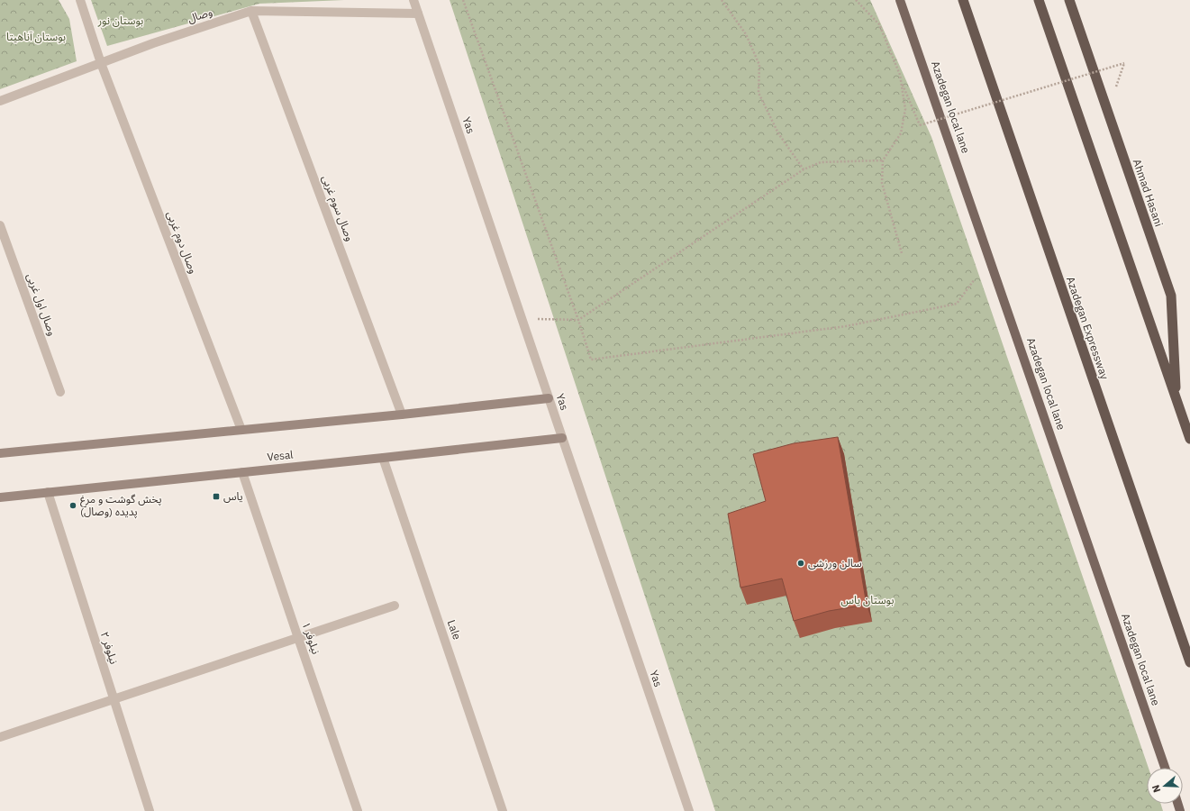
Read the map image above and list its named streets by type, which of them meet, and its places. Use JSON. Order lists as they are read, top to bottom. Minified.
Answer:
{"streets":{"highway":["Ahmad Hasani","Azadegan Expressway"],"main road":["Azadegan local lane","Vesal"],"street":["وصال","Yas","وصال سوم غربی","وصال دوم غربی","وصال اول غربی","Lale","نیلوفر ۱","نیلوفر ۲"]},"crossings":[["وصال","Yas"],["وصال","وصال سوم غربی"],["وصال","وصال دوم غربی"],["Yas","Vesal"],["Vesal","Lale"],["Vesal","نیلوفر ۱"],["Vesal","نیلوفر ۲"]],"parks":["بوستان نور","بوستان آناهیتا","بوستان یاس"],"places":{"transit":["یاس"],"other":["پخش گوشت و مرغ پدیده (وصال)","سالن ورزشی"]},"north":"left"}
